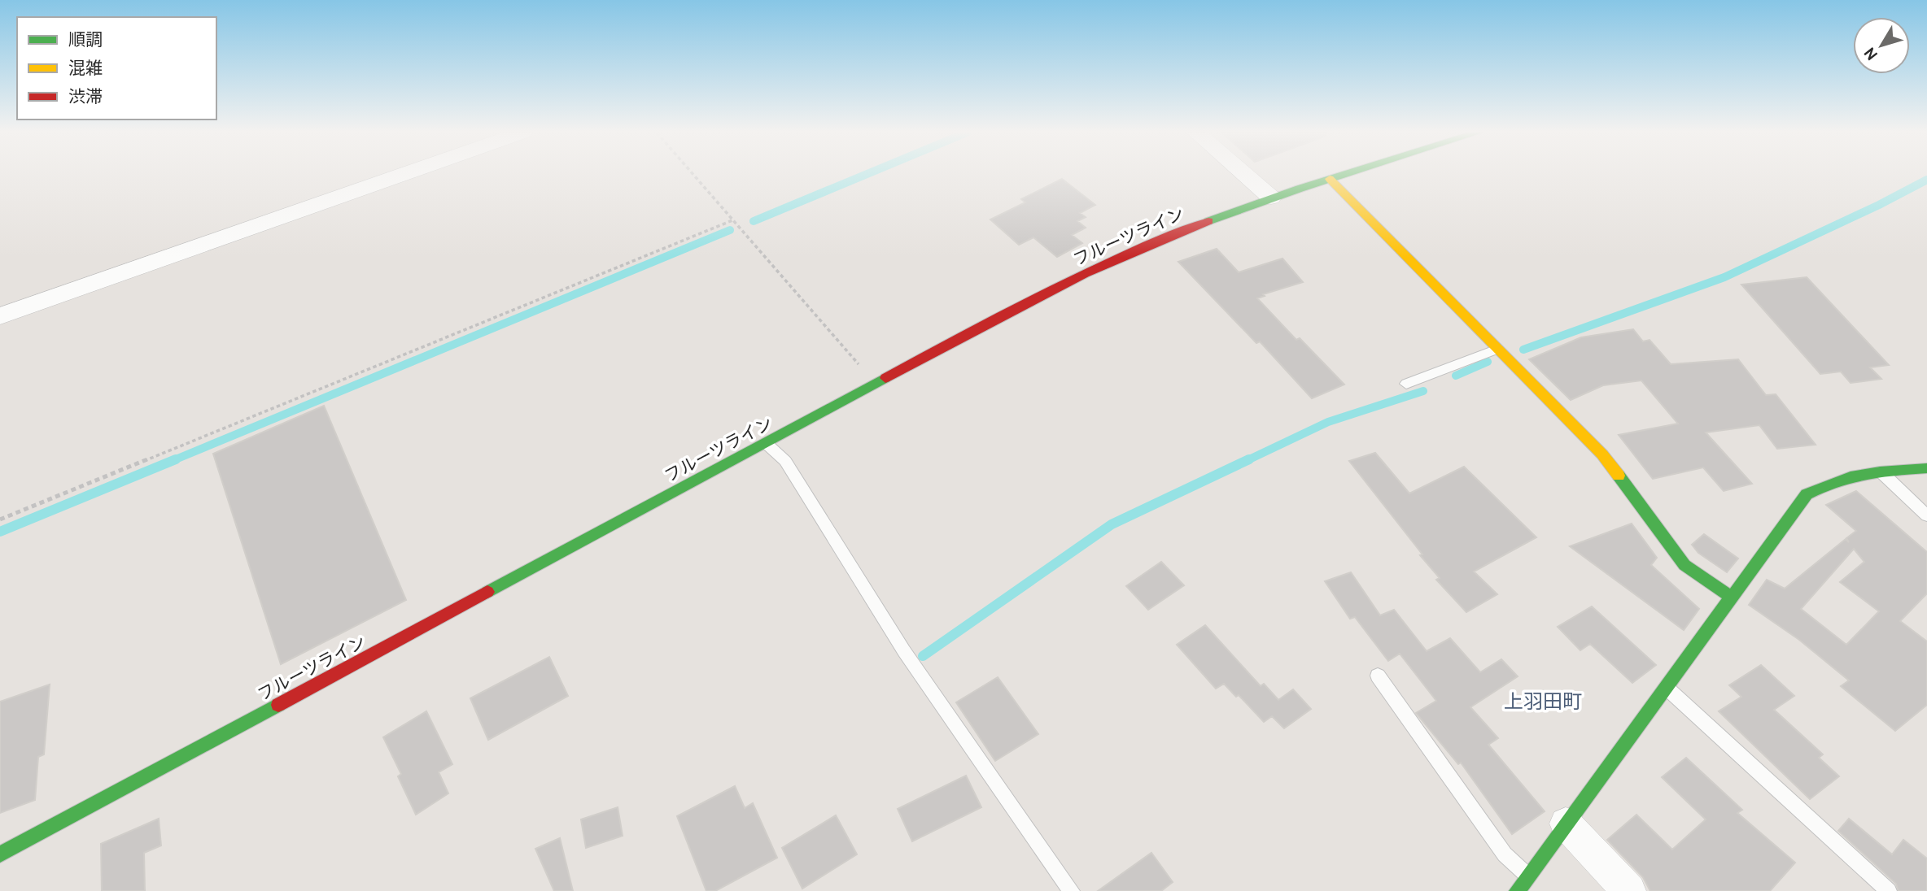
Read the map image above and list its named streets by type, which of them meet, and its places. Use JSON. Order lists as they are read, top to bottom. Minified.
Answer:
{"streets":{"street":["フルーツライン"]},"districts":["上羽田町"],"legend":["順調","混雑","渋滞"],"north":"bottom left"}
